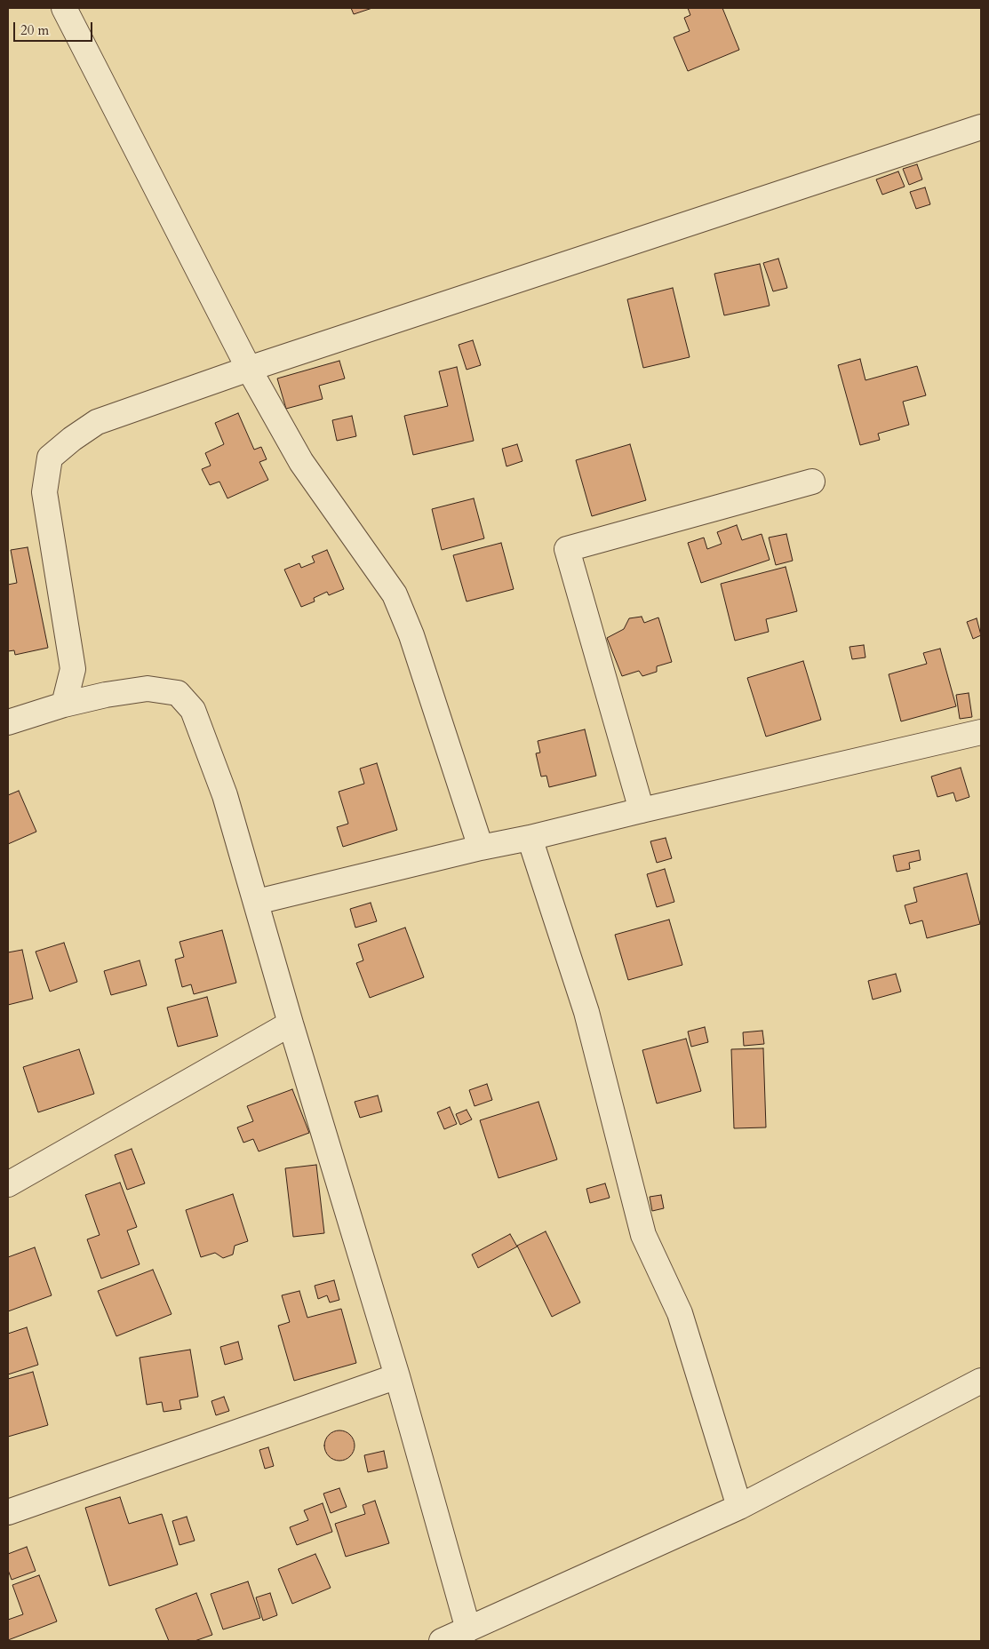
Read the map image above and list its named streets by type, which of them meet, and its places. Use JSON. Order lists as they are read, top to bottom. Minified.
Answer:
{"scale_bar":"20 m"}
